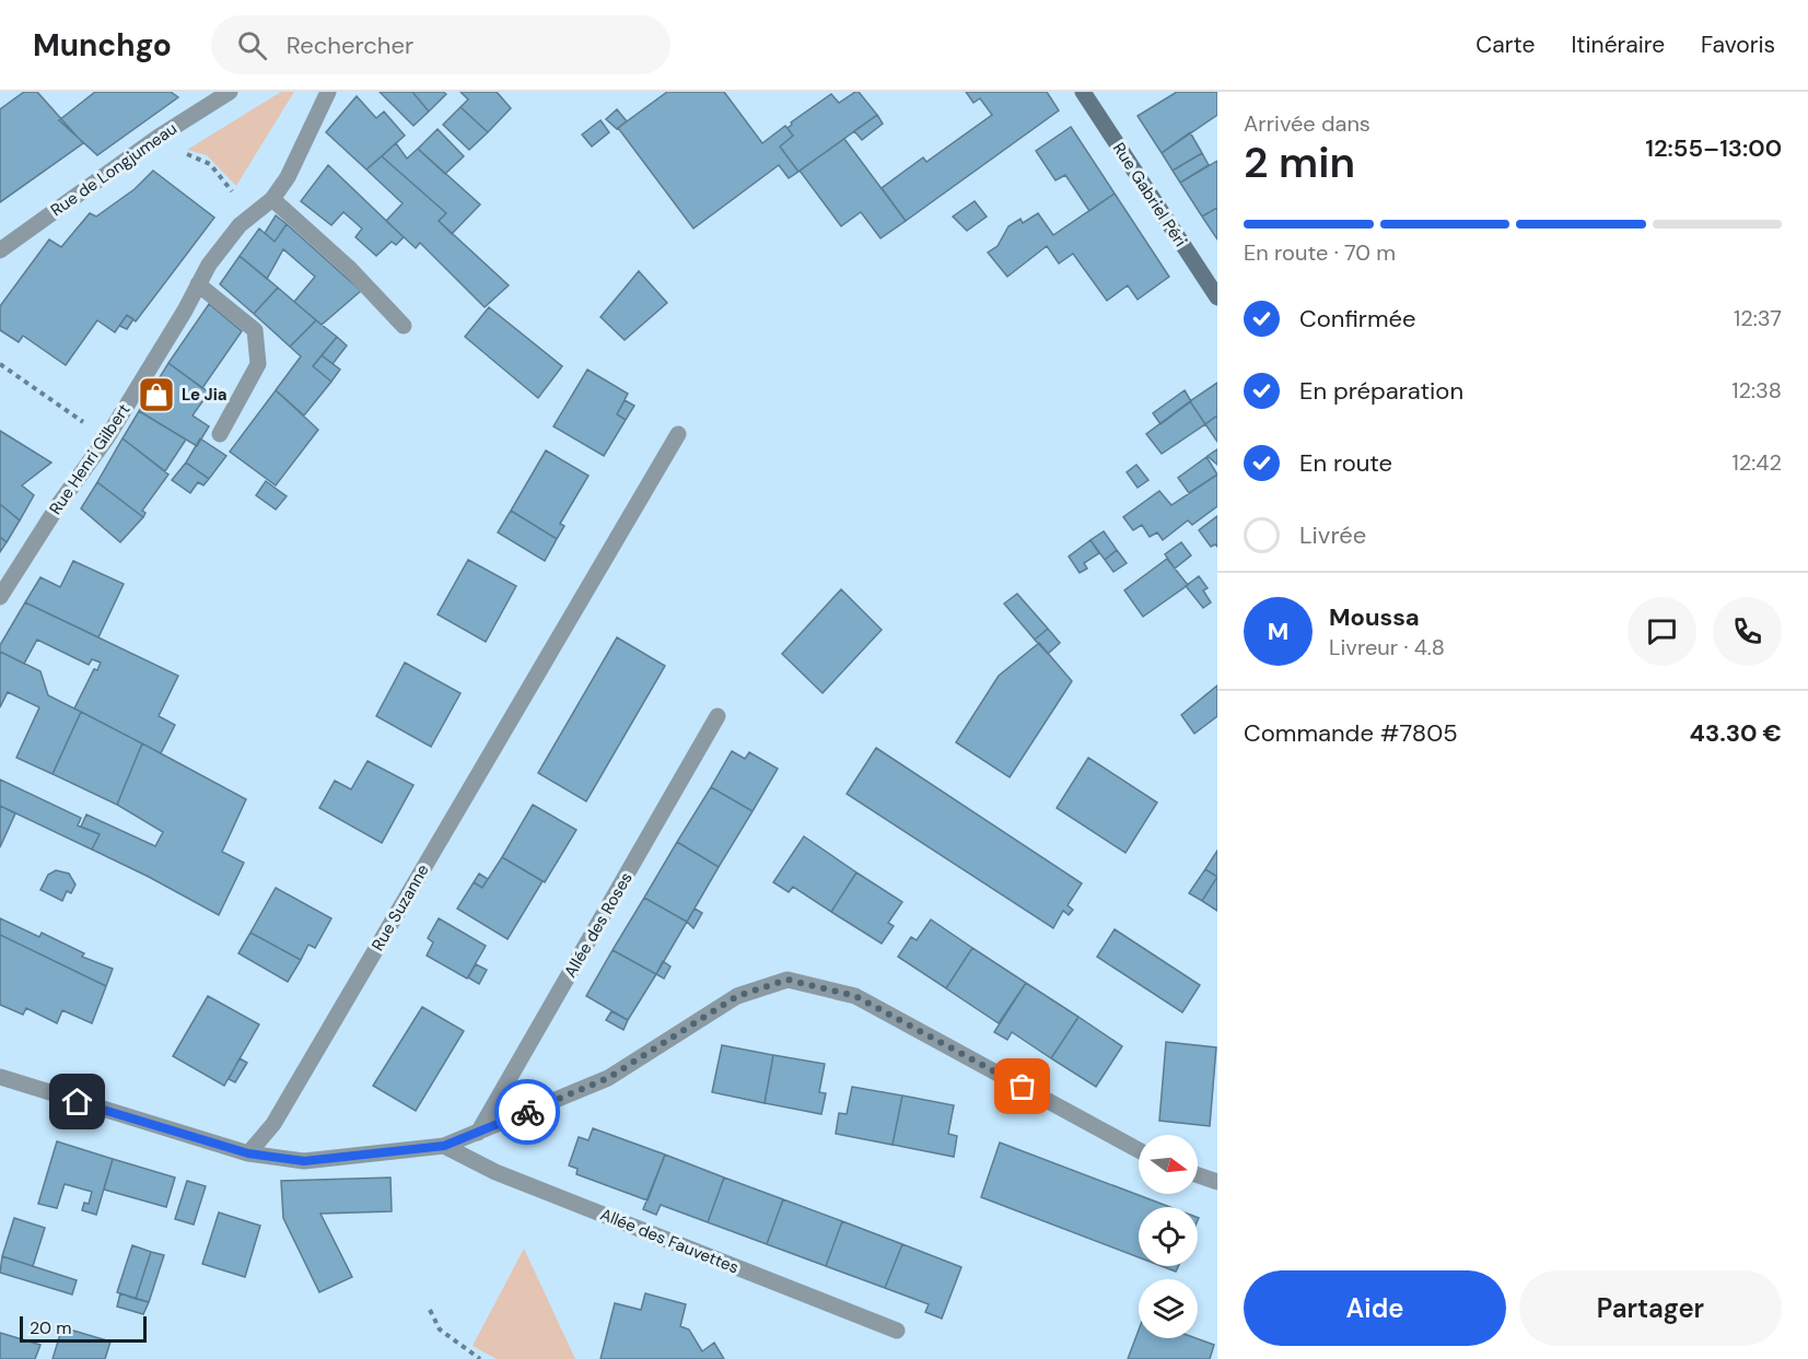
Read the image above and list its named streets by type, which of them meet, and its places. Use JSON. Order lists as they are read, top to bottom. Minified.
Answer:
{"streets":{"street":["Rue de Longjumeau","Rue Gabriel Péri","Rue Henri Gilbert","Rue Suzanne","Allée des Roses","Allée des Fauvettes"]},"places":{"shop":["Le Jia"]},"scale_bar":"20 m","north":"right","page":{"header":"Munchgo","search":"Rechercher","nav":["Carte","Itinéraire","Favoris"],"heading":["2 min","Arrivée dans","12:55–13:00"],"panel":["Moussa","Livreur · 4.8","Commande #7805","43.30 €"],"bar":"En route · 70 m","list":[["Confirmée","12:37"],["En préparation","12:38"],["En route","12:42"],"Livrée"],"round":"M","buttons":["Aide","Partager"],"scale":"20 m"}}
